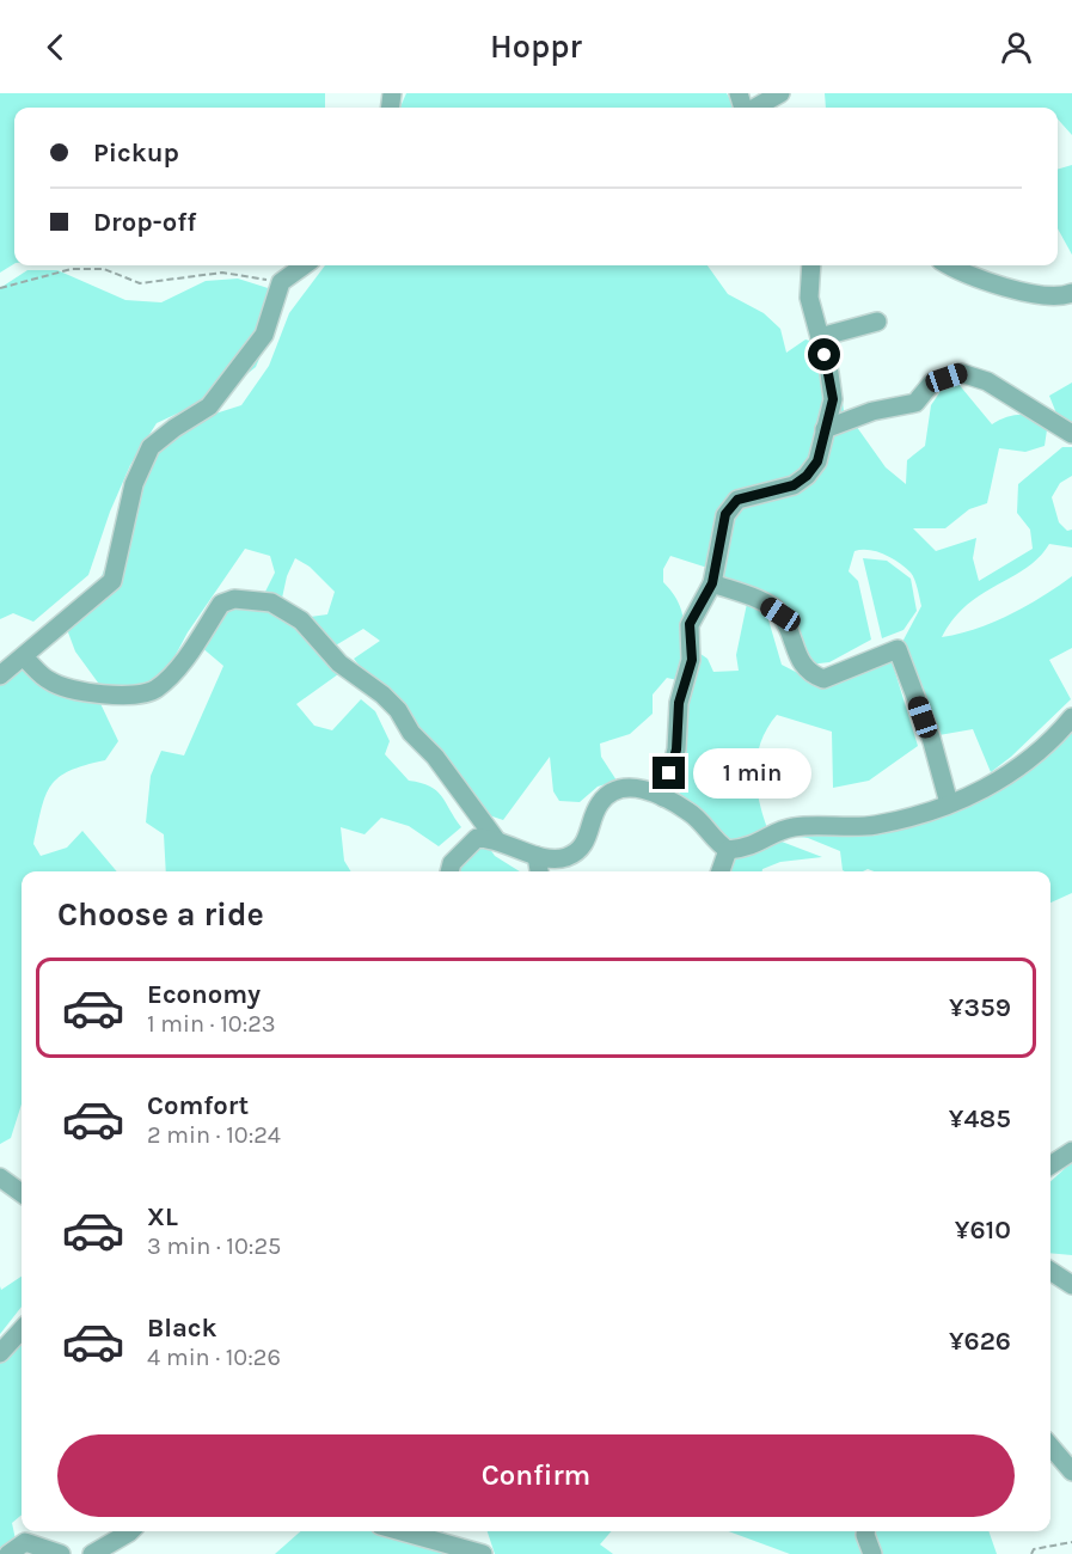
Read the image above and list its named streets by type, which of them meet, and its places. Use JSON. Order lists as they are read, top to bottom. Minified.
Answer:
{"page":{"header":"Hoppr","banner":["Pickup","Drop-off"],"bubble":"1 min","heading":"Choose a ride","list":[{"name":"Economy","note":"1 min · 10:23","value":"¥359"},{"name":"Comfort","note":"2 min · 10:24","value":"¥485"},{"name":"XL","note":"3 min · 10:25","value":"¥610"},{"name":"Black","note":"4 min · 10:26","value":"¥626"}],"buttons":"Confirm"}}
